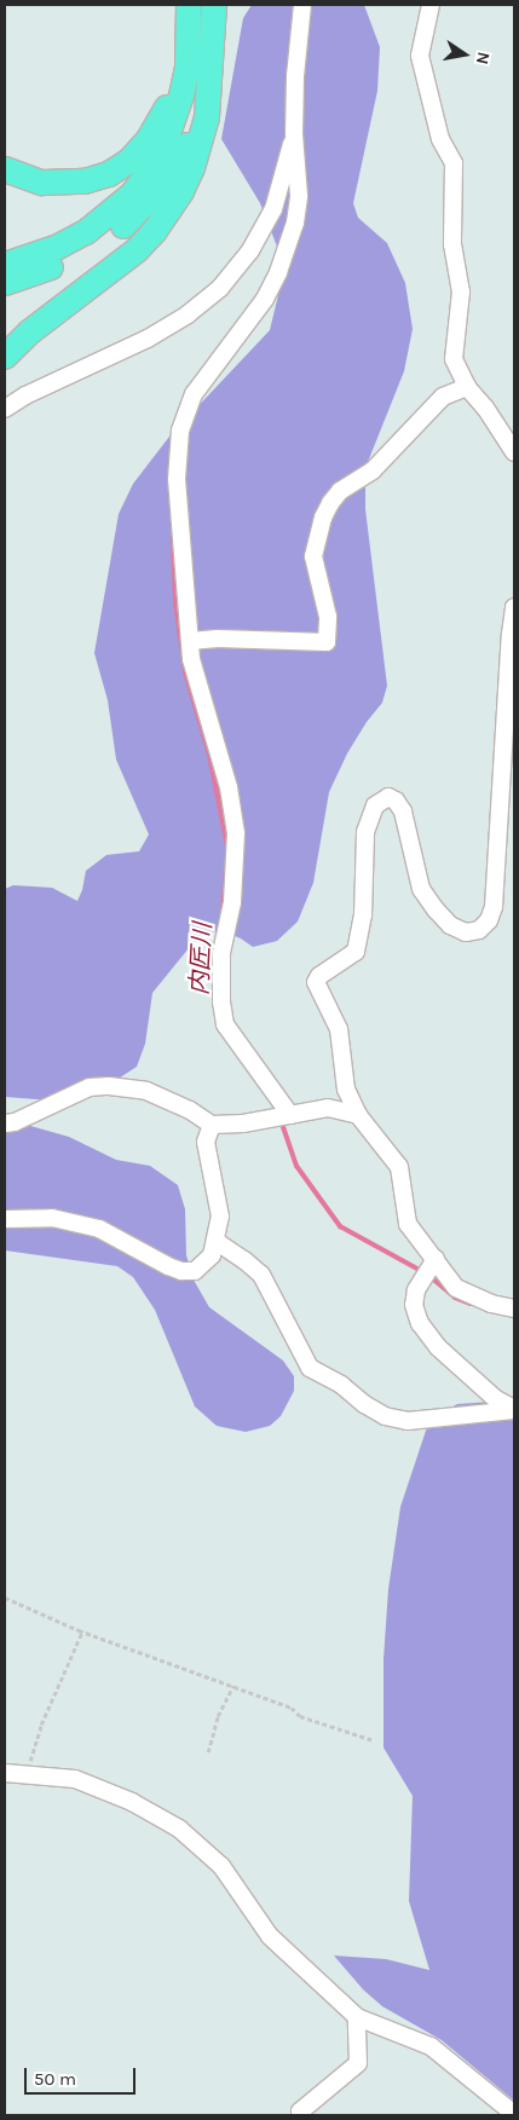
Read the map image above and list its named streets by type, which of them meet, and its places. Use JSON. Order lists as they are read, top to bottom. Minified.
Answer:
{"water":["内匠川"],"scale_bar":"50 m","north":"right"}
